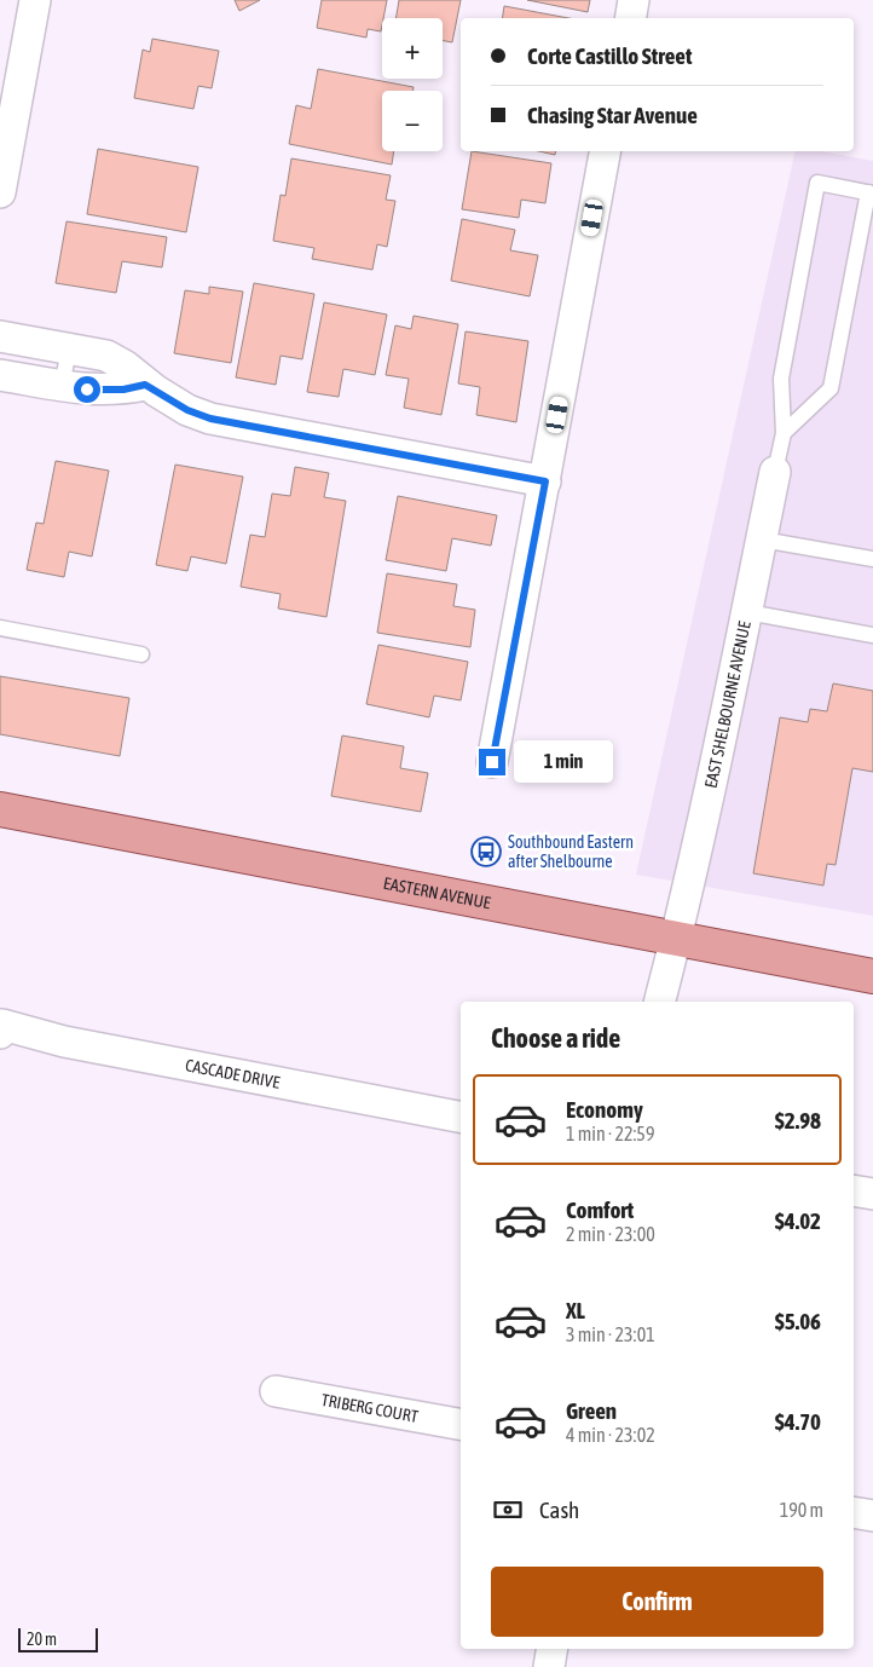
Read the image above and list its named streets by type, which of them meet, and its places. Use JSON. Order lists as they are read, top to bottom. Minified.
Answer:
{"streets":{"main road":["EASTERN AVENUE"],"street":["EAST SHELBOURNE AVENUE","CASCADE DRIVE","TRIBERG COURT"]},"crossings":[["EAST SHELBOURNE AVENUE","EASTERN AVENUE"]],"places":{"bus stop":["Southbound Eastern after Shelbourne"]},"scale_bar":"20 m","page":{"map_buttons":["+","−"],"banner":["Corte Castillo Street","Chasing Star Avenue"],"bubble":"1 min","heading":"Choose a ride","list":[{"name":"Economy","note":"1 min · 22:59","value":"$2.98"},{"name":"Comfort","note":"2 min · 23:00","value":"$4.02"},{"name":"XL","note":"3 min · 23:01","value":"$5.06"},{"name":"Green","note":"4 min · 23:02","value":"$4.70"}],"pay":["Cash","190 m"],"buttons":"Confirm","scale":"20 m"}}
